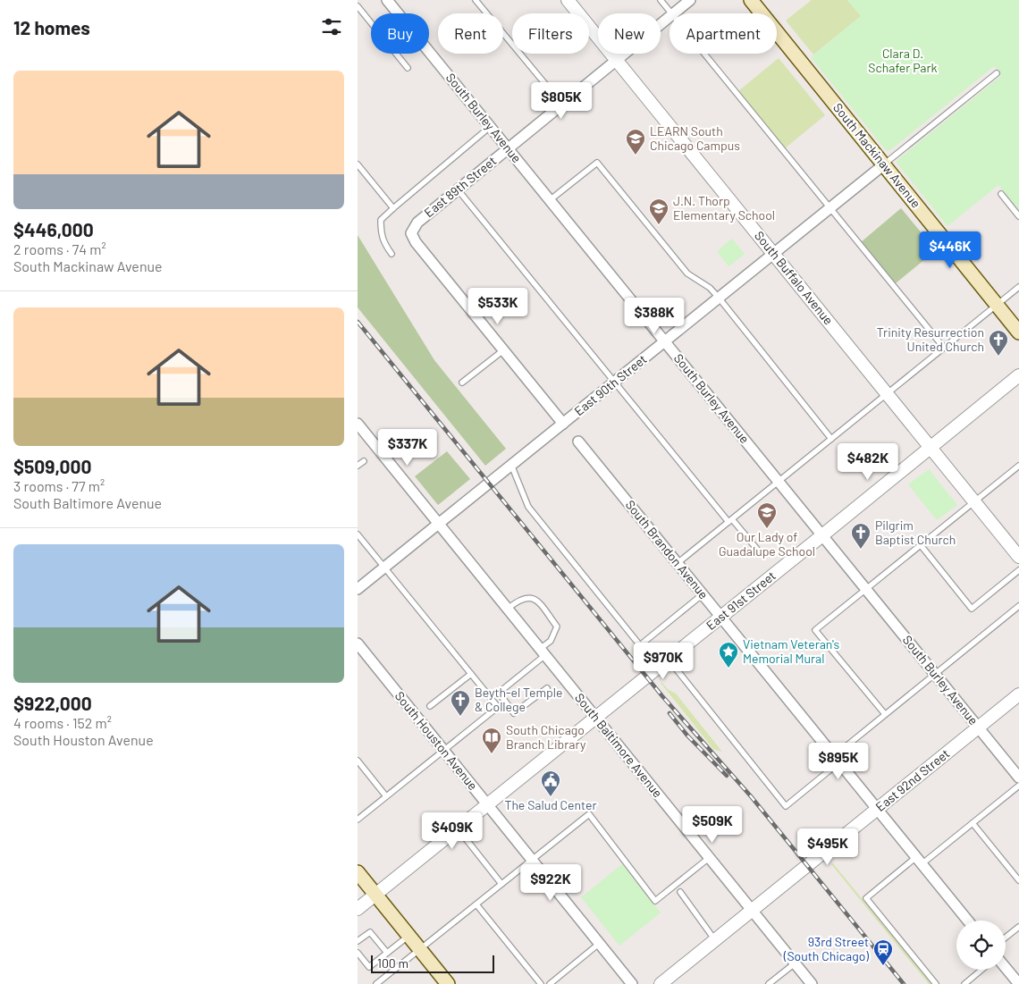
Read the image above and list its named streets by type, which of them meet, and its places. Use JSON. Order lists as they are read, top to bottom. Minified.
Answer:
{"streets":{"main road":["South Mackinaw Avenue"],"street":["South Burley Avenue","East 89th Street","South Buffalo Avenue","East 90th Street","South Brandon Avenue","East 91st Street","South Houston Avenue","South Baltimore Avenue","East 92nd Street"]},"crossings":[["South Burley Avenue","East 89th Street"],["South Burley Avenue","East 90th Street"],["South Burley Avenue","East 91st Street"],["South Burley Avenue","East 92nd Street"],["South Mackinaw Avenue","East 90th Street"],["East 89th Street","South Buffalo Avenue"],["South Buffalo Avenue","East 90th Street"],["South Buffalo Avenue","East 91st Street"],["East 90th Street","South Baltimore Avenue"],["South Brandon Avenue","East 91st Street"],["South Brandon Avenue","East 92nd Street"],["East 91st Street","South Houston Avenue"],["East 91st Street","South Baltimore Avenue"],["South Baltimore Avenue","East 92nd Street"]],"parks":["Clara D. Schafer Park"],"places":{"school or university":["LEARN South Chicago Campus","J.N. Thorp Elementary School","Our Lady of Guadalupe School"],"church":["Trinity Resurrection United Church","Pilgrim Baptist Church","Beyth-el Temple & College"],"place":["Vietnam Veteran's Memorial Mural"],"library":["South Chicago Branch Library"],"public building":["The Salud Center"],"station":["93rd Street (South Chicago)"]},"scale_bar":"100 m","page":{"heading":"12 homes","chip":["Buy","Rent","Filters","New","Apartment"],"list":[{"name":"$446,000","note":"2 rooms · 74 m² · South Mackinaw Avenue"},{"name":"$509,000","note":"3 rooms · 77 m² · South Baltimore Avenue"},{"name":"$922,000","note":"4 rooms · 152 m² · South Houston Avenue"}],"price":["$805K","$446K","$533K","$388K","$337K","$482K","$970K","$895K","$509K","$409K","$495K","$922K"],"scale":"100 m"}}
